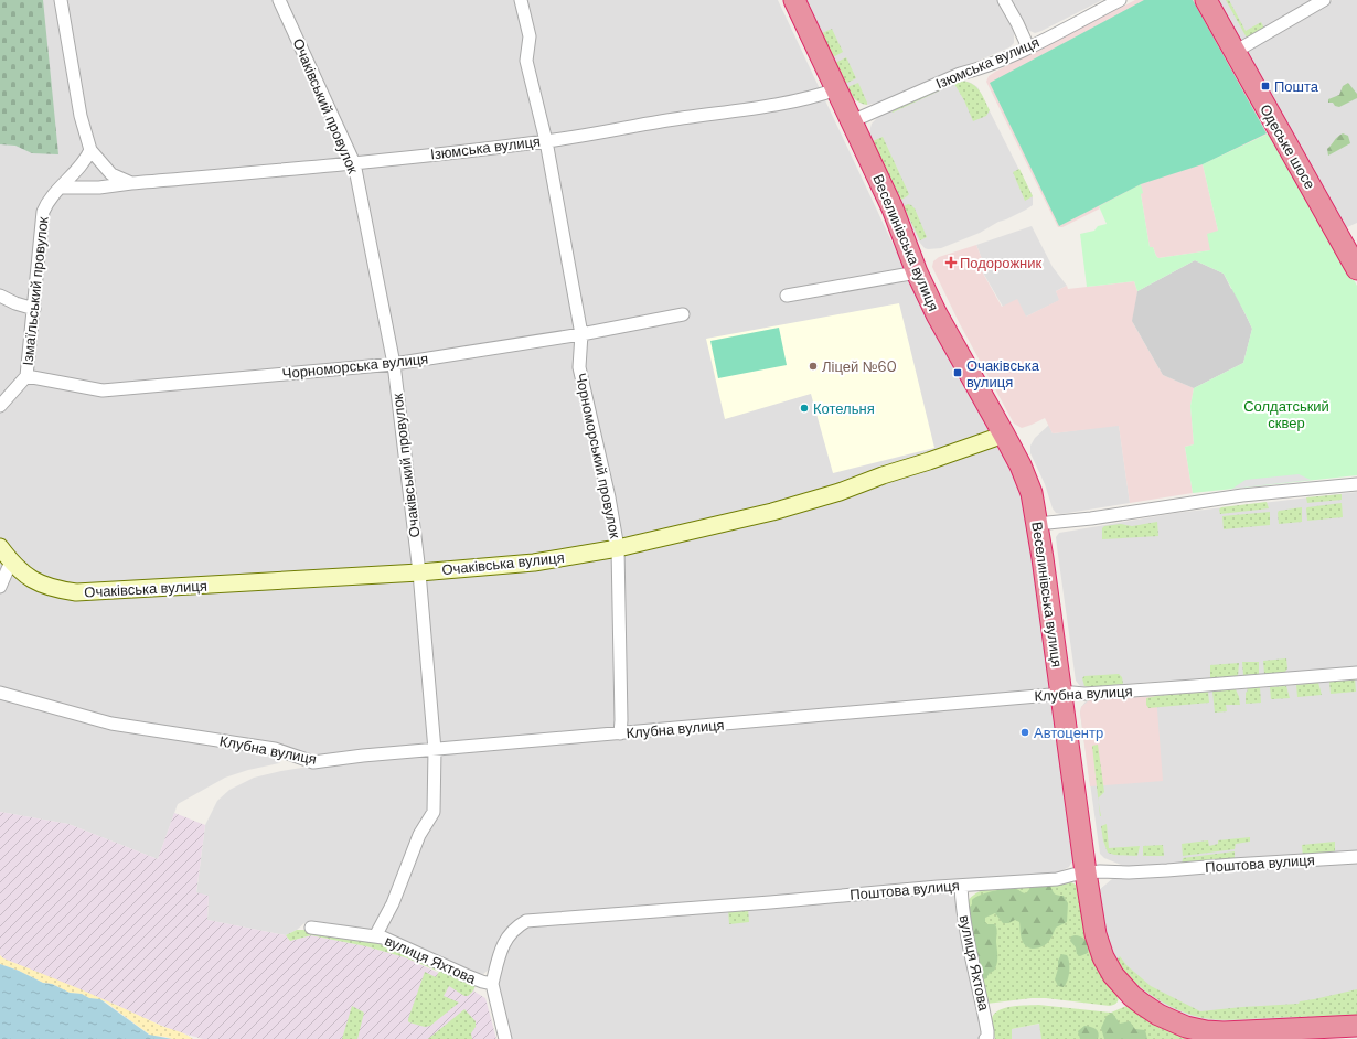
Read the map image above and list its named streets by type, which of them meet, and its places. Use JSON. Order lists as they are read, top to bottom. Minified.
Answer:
{"streets":{"highway":["Одеське шосе","Веселинівська вулиця"],"street":["Ізюмська вулиця","Очаківський провулок","Ізмаїльський провулок","Чорноморська вулиця","Чорноморський провулок","Очаківська вулиця","Клубна вулиця","Поштова вулиця","вулиця Яхтова"]},"crossings":[["Ізюмська вулиця","Очаківський провулок"],["Ізюмська вулиця","Веселинівська вулиця"],["Ізюмська вулиця","Ізмаїльський провулок"],["Ізюмська вулиця","Чорноморський провулок"],["Очаківський провулок","Чорноморська вулиця"],["Очаківський провулок","Очаківська вулиця"],["Очаківський провулок","Клубна вулиця"],["Очаківський провулок","вулиця Яхтова"],["Веселинівська вулиця","Очаківська вулиця"],["Веселинівська вулиця","Клубна вулиця"],["Веселинівська вулиця","Поштова вулиця"],["Ізмаїльський провулок","Чорноморська вулиця"],["Чорноморська вулиця","Чорноморський провулок"],["Чорноморський провулок","Очаківська вулиця"],["Чорноморський провулок","Клубна вулиця"],["Поштова вулиця","вулиця Яхтова"]],"parks":["Солдатський сквер"],"places":{"transit":["Пошта","Очаківська вулиця"],"health":["Подорожник"],"other":["Ліцей №60","Котельня","Автоцентр"]}}
